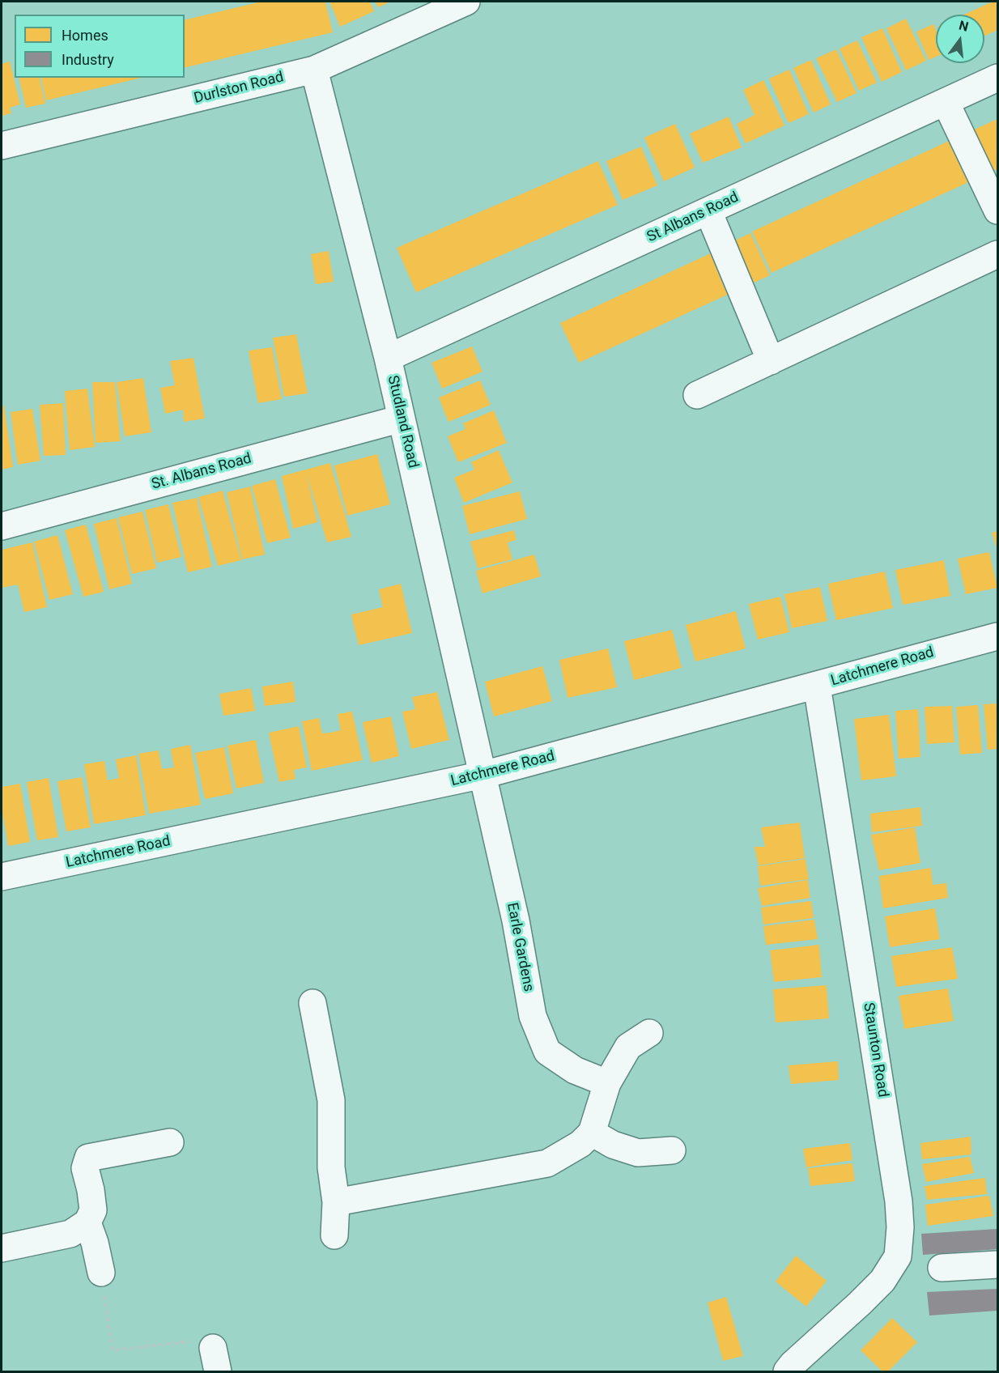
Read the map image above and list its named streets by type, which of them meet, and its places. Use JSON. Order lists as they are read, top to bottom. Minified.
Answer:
{"streets":{"street":["Durlston Road","St Albans Road","Studland Road","St. Albans Road","Latchmere Road","Earle Gardens","Staunton Road"]},"crossings":[["Durlston Road","Studland Road"],["St Albans Road","Studland Road"],["Studland Road","St. Albans Road"],["Studland Road","Latchmere Road"],["Studland Road","Earle Gardens"],["Latchmere Road","Earle Gardens"],["Latchmere Road","Staunton Road"]],"legend":["Homes","Industry"],"north":"top"}
